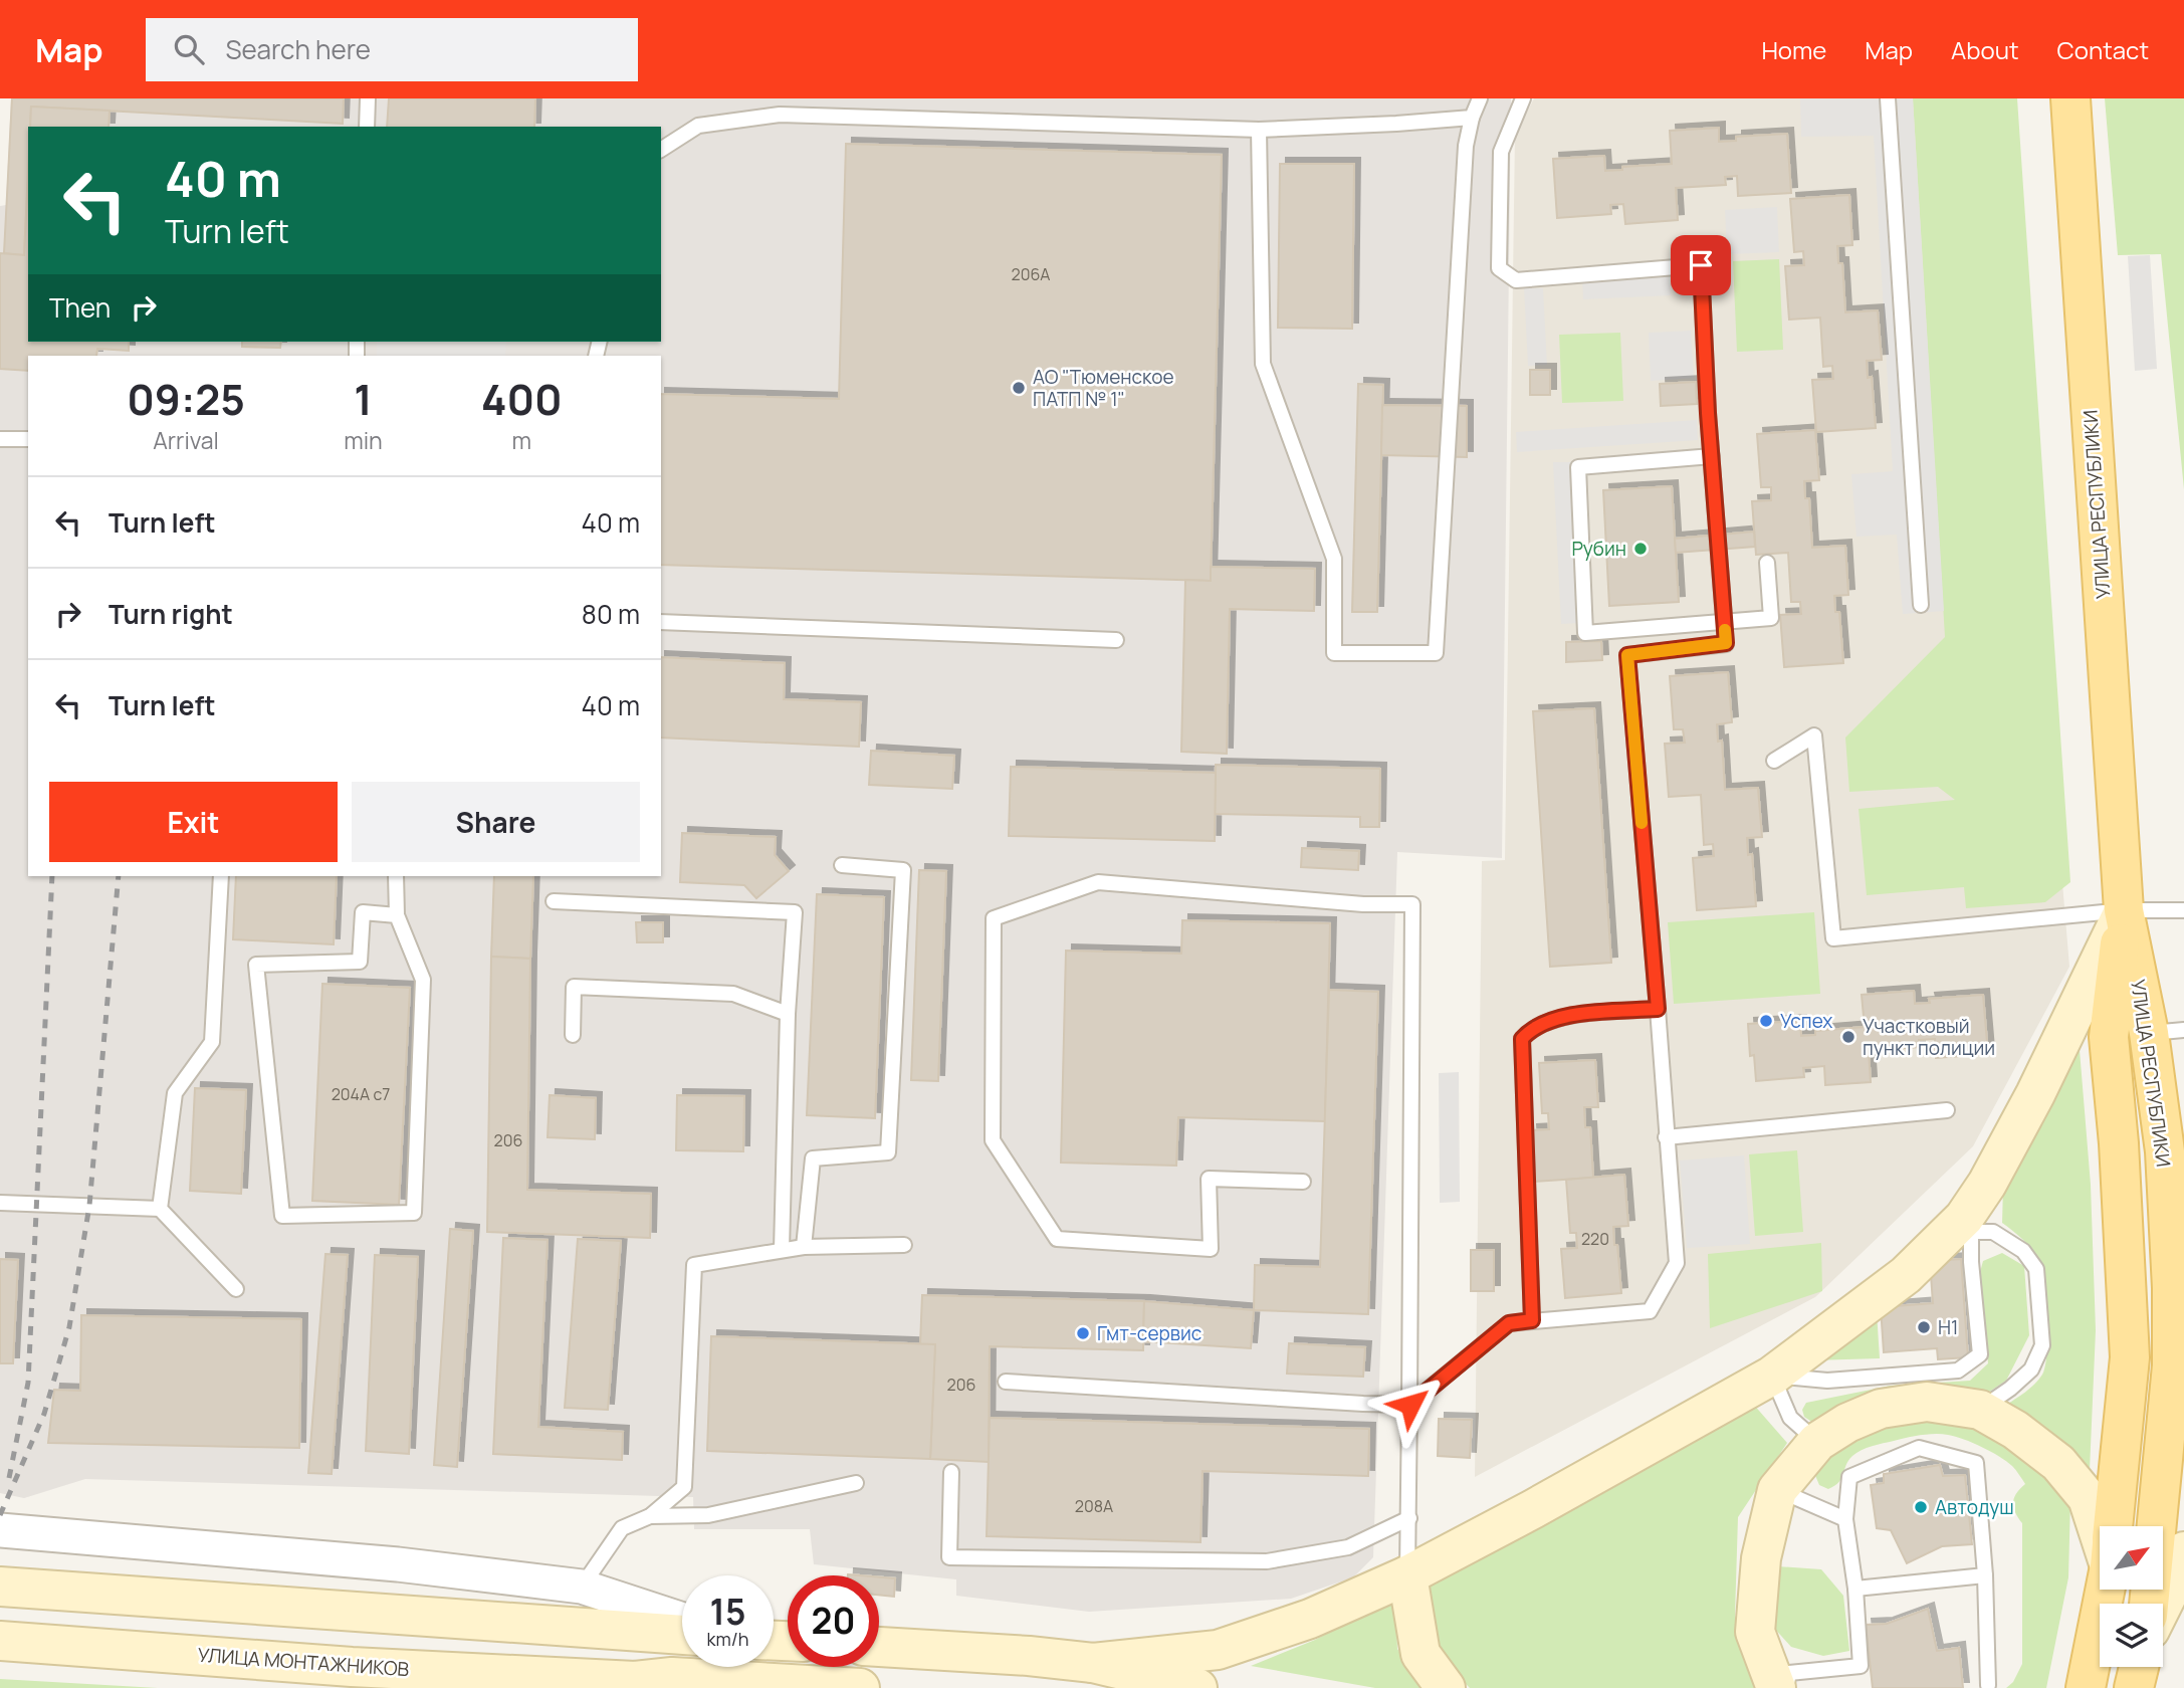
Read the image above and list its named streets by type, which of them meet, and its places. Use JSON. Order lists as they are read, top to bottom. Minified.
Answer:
{"streets":{"main road":["УЛИЦА РЕСПУБЛИКИ","УЛИЦА МОНТАЖНИКОВ"]},"places":["АО \"Тюменское ПАТП № 1\"","Рубин","Успех","Участковый пункт полиции","Н1","Гмт-сервис","Автодуш"],"house_numbers":["206А","204А с7","206","220","206","208А"],"north":"top right","page":{"header":"Map","search":"Search here","nav":["Home","Map","About","Contact"],"turn":["40 m","Turn left"],"then":"Then","eta":["09:25","Arrival","1","min","400","m"],"list":[{"name":"Turn left","value":"40 m"},{"name":"Turn right","value":"80 m"},{"name":"Turn left","value":"40 m"}],"buttons":["Exit","Share"],"speed":"15 km/h","limit":"20"}}
